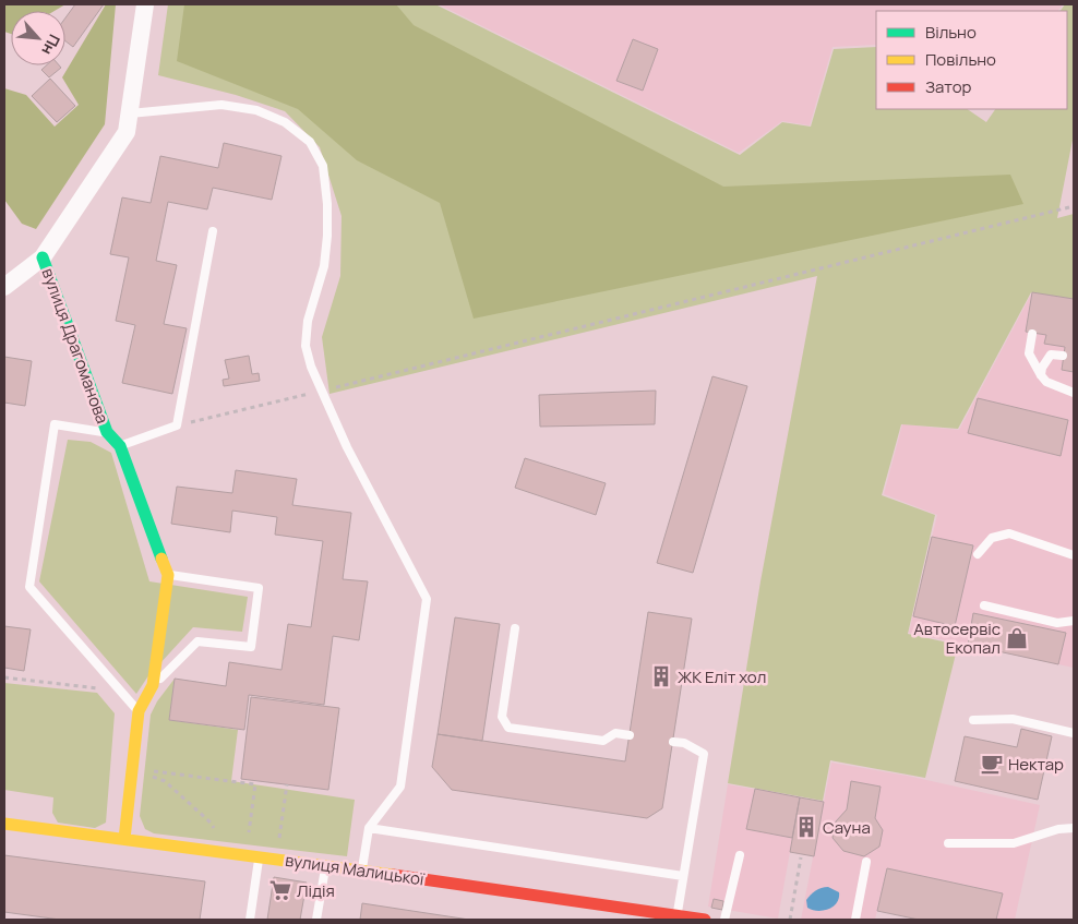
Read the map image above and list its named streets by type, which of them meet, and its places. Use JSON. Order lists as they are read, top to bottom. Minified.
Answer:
{"streets":{"street":["вулиця Драгоманова","вулиця Малицької"]},"crossings":[["вулиця Драгоманова","вулиця Малицької"]],"places":{"shop":["Автосервіс Екопал"],"building":["ЖК Еліт хол","Сауна"],"cafe":["Нектар"],"supermarket":["Лідія"]},"legend":["Вільно","Повільно","Затор"],"north":"bottom right"}
